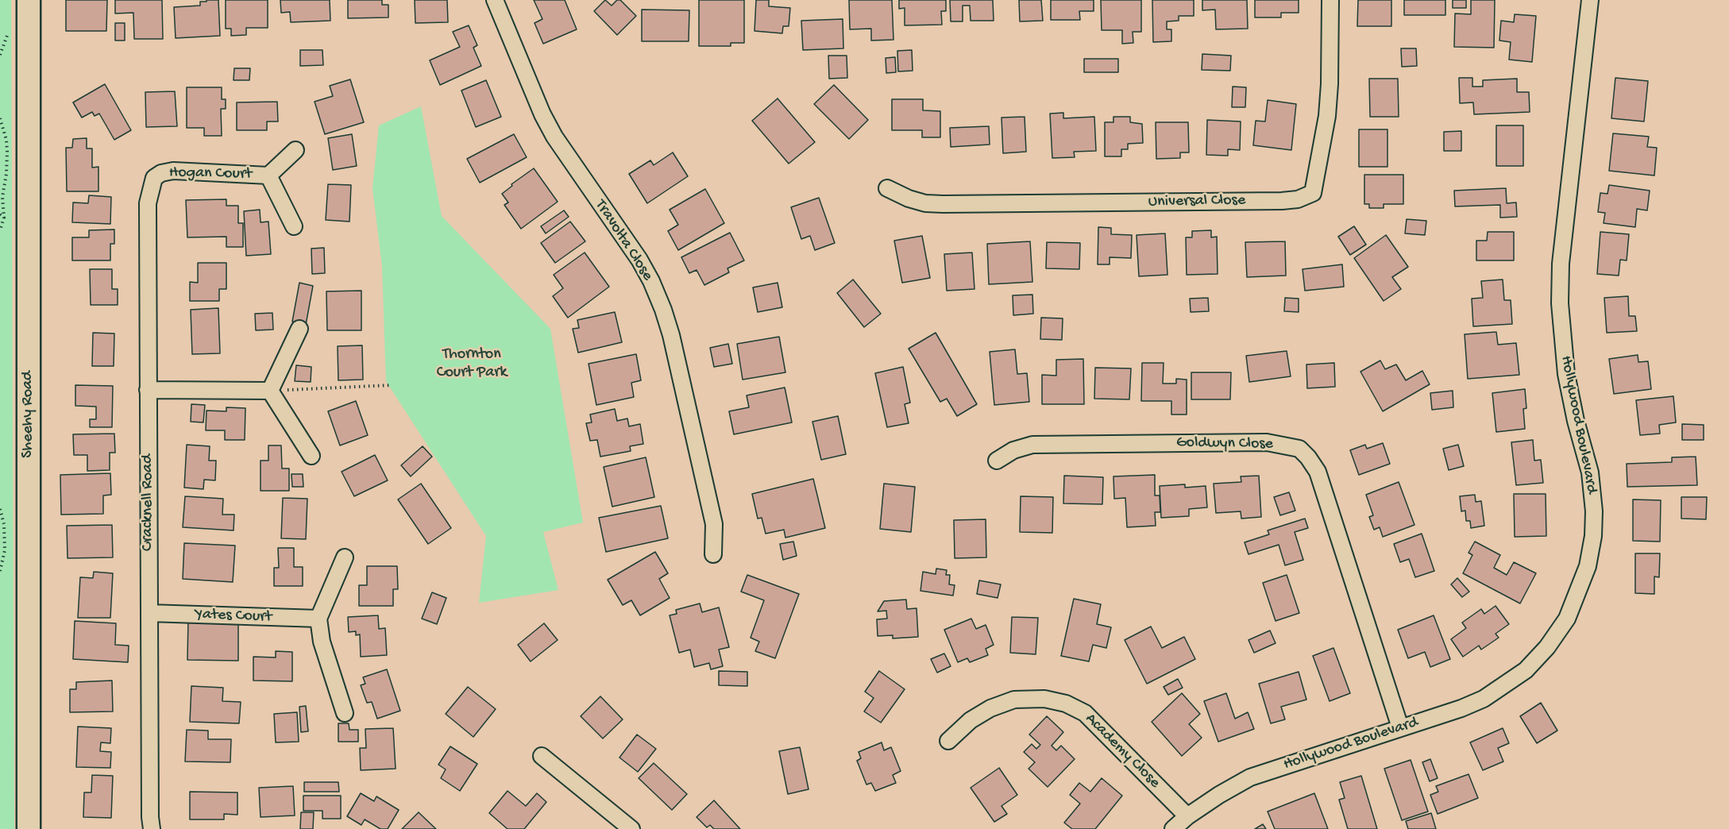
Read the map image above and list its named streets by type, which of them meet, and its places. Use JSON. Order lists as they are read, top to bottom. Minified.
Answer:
{"streets":{"street":["Hogan Court","Universal Close","Travolta Close","Sheehy Road","Hollywood Boulevard","Goldwyn Close","Cracknell Road","Yates Court","Academy Close"]},"crossings":[["Hogan Court","Cracknell Road"],["Hollywood Boulevard","Goldwyn Close"],["Hollywood Boulevard","Academy Close"],["Cracknell Road","Yates Court"]],"parks":["Thornton Court Park"]}
